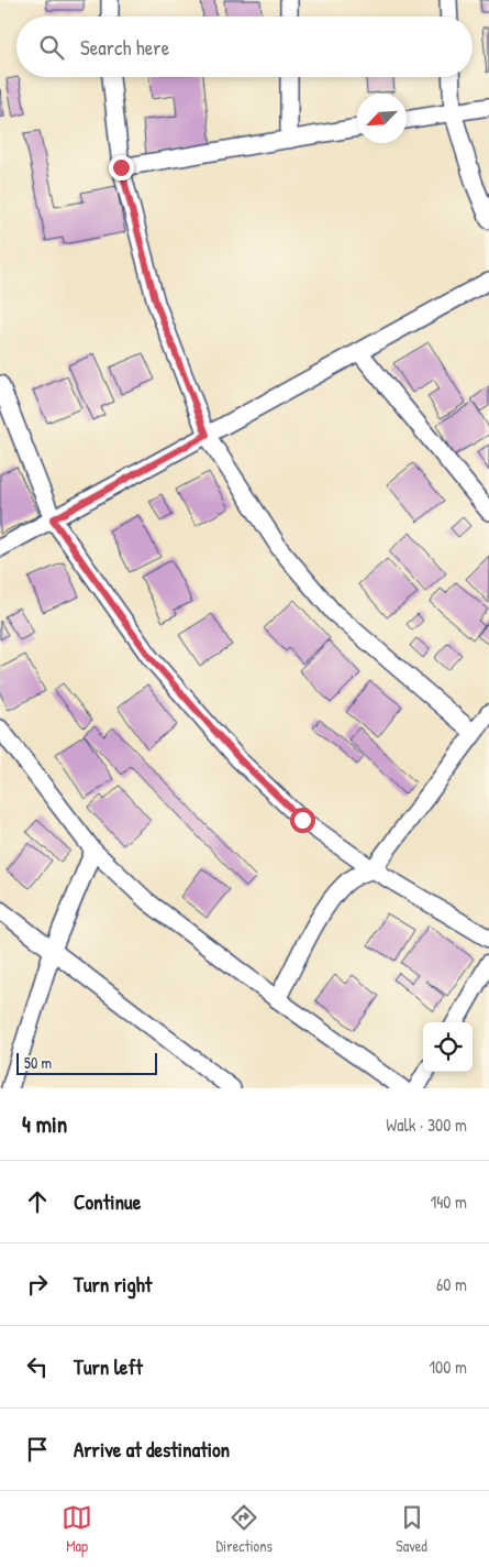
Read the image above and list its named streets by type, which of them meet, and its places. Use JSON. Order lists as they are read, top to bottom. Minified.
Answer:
{"scale_bar":"50 m","north":"bottom left","page":{"search":"Search here","scale":"50 m","heading":["4 min","Walk · 300 m"],"list":[["Continue","140 m"],["Turn right","60 m"],["Turn left","100 m"],"Arrive at destination"],"nav":["Map","Directions","Saved"]}}
